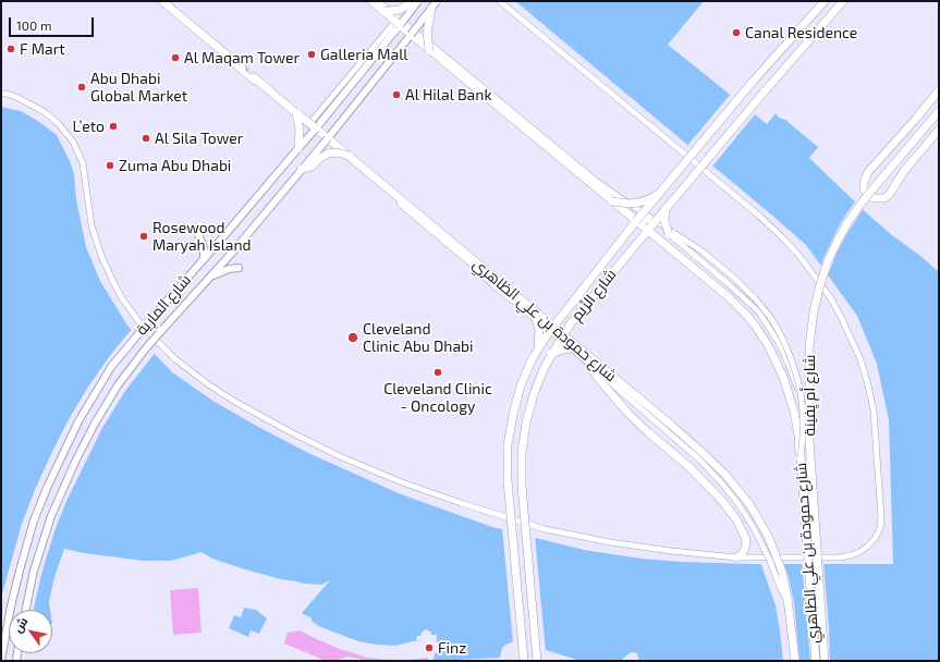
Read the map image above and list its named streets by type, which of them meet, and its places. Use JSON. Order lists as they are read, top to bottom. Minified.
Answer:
{"streets":{"main road":["شارع الرِّيم","شارع حمودة بن علي الظاهري","شارع أم يِفينة"],"street":["شارع المارِية"]},"crossings":[["شارع الرِّيم","شارع حمودة بن علي الظاهري"],["شارع المارِية","شارع حمودة بن علي الظاهري"]],"places":["Canal Residence","F Mart","Galleria Mall","Al Maqam Tower","Abu Dhabi Global Market","Al Hilal Bank","L’eto","Al Sila Tower","Zuma Abu Dhabi","Rosewood Maryah Island","Cleveland Clinic Abu Dhabi","Cleveland Clinic - Oncology","Finz"],"scale_bar":"100 m","north":"top left"}
